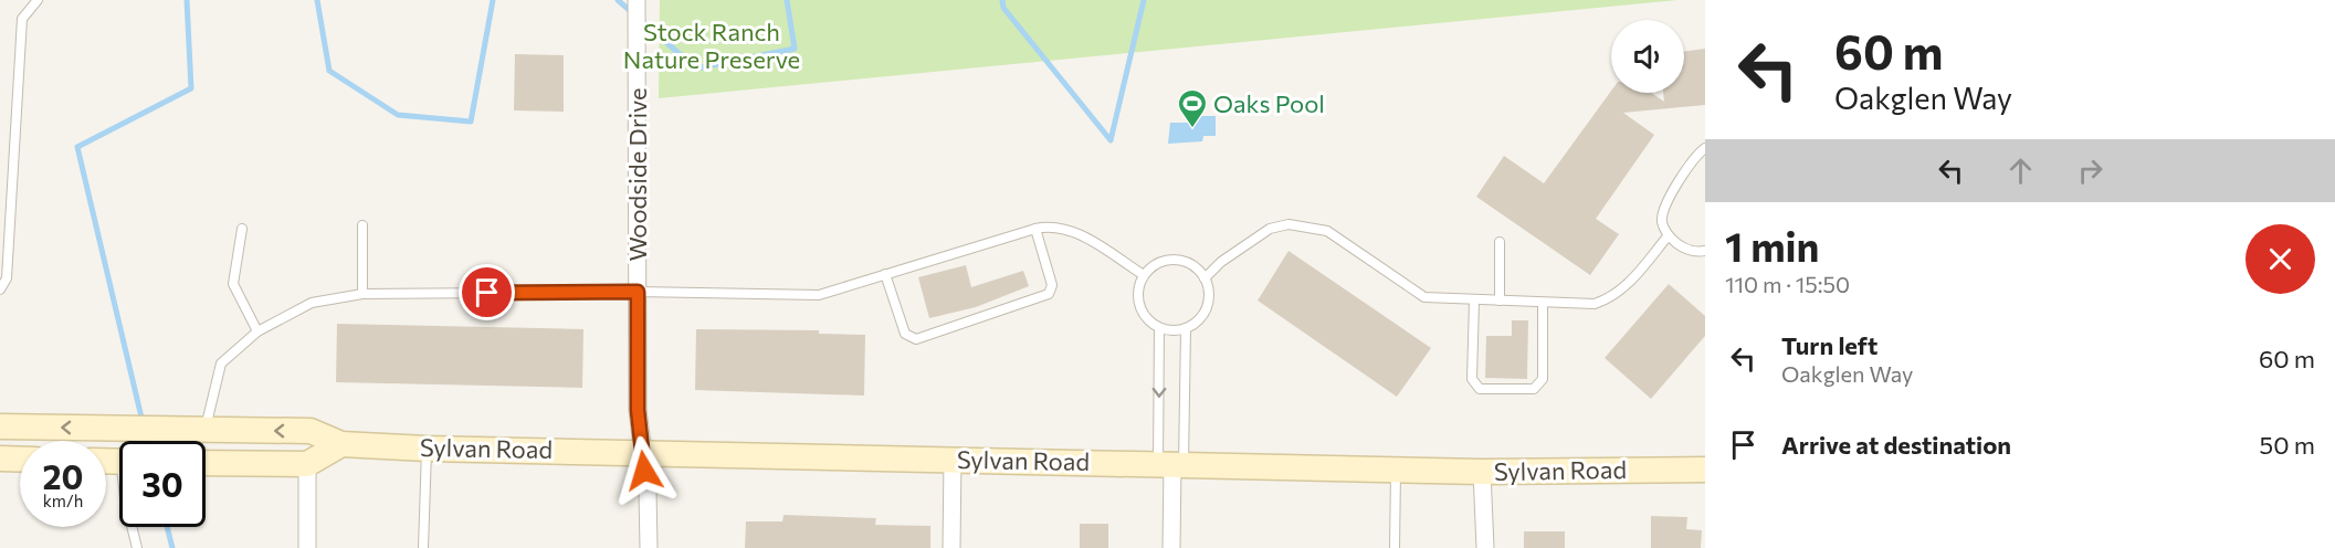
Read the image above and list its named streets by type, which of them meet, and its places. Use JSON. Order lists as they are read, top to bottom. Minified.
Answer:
{"streets":{"main road":["Sylvan Road"],"street":["Woodside Drive"]},"crossings":[["Woodside Drive","Sylvan Road"]],"parks":["Stock Ranch Nature Preserve"],"places":{"sports":["Oaks Pool"]},"page":{"turn":["60 m","Oakglen Way"],"heading":["1 min","110 m · 15:50"],"list":[{"name":"Turn left","note":"Oakglen Way","value":"60 m"},{"name":"Arrive at destination","value":"50 m"}],"speed":"20 km/h","limit":"30"}}
